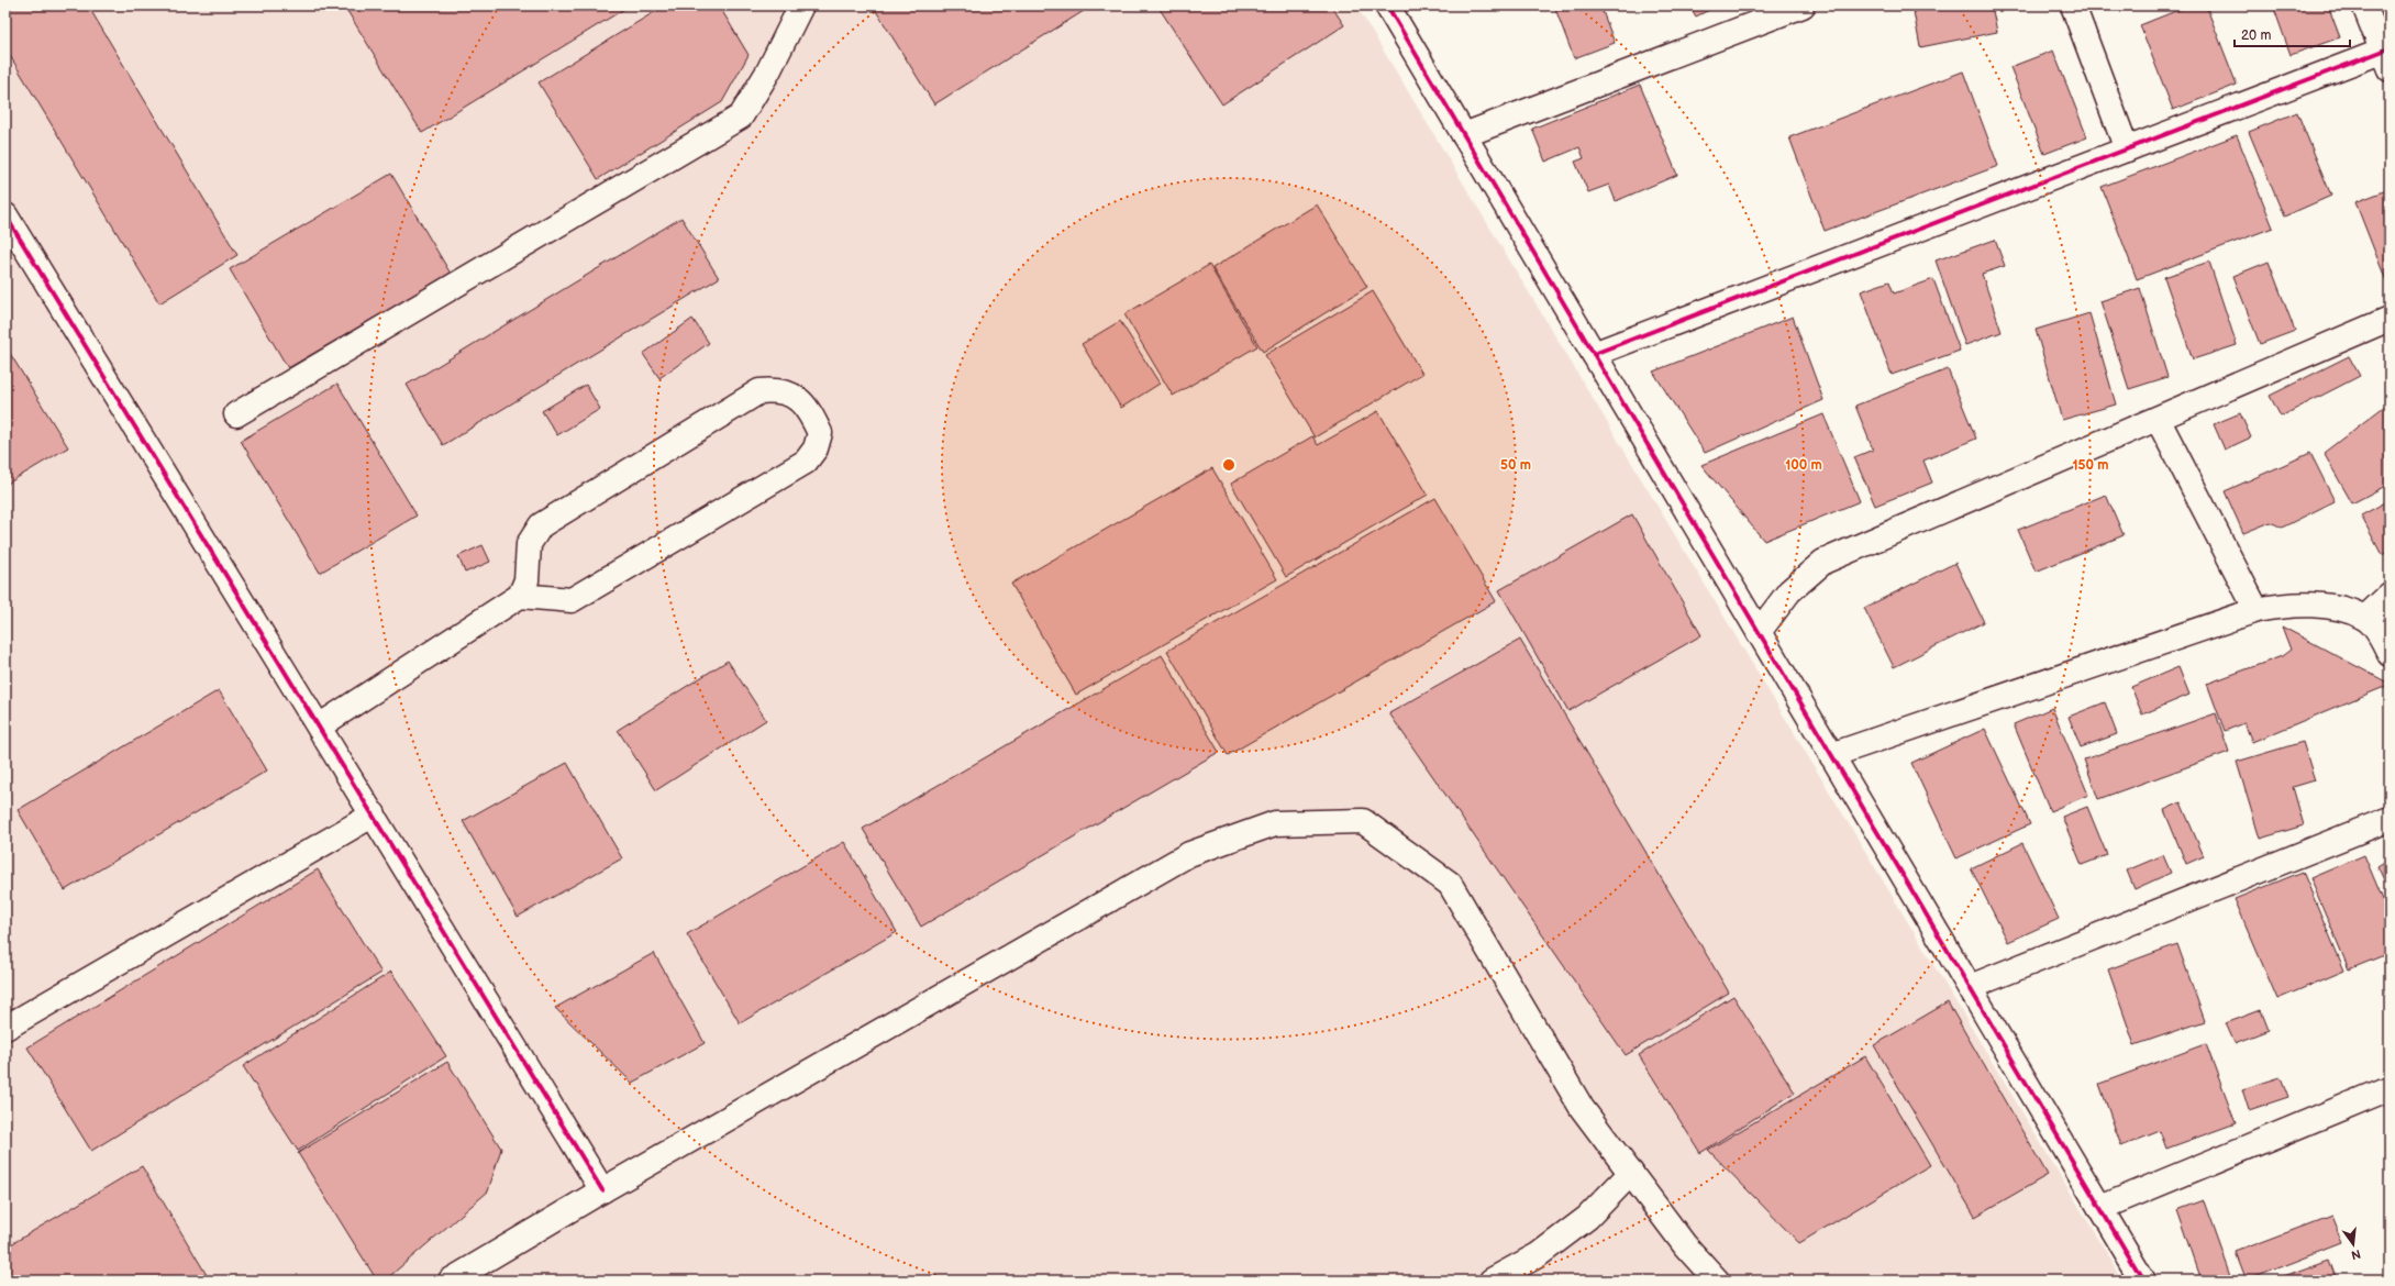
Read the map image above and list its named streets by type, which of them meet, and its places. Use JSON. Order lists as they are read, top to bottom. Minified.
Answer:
{"scale_bar":"20 m","north":"bottom","rings":["50 m","100 m","150 m"]}
